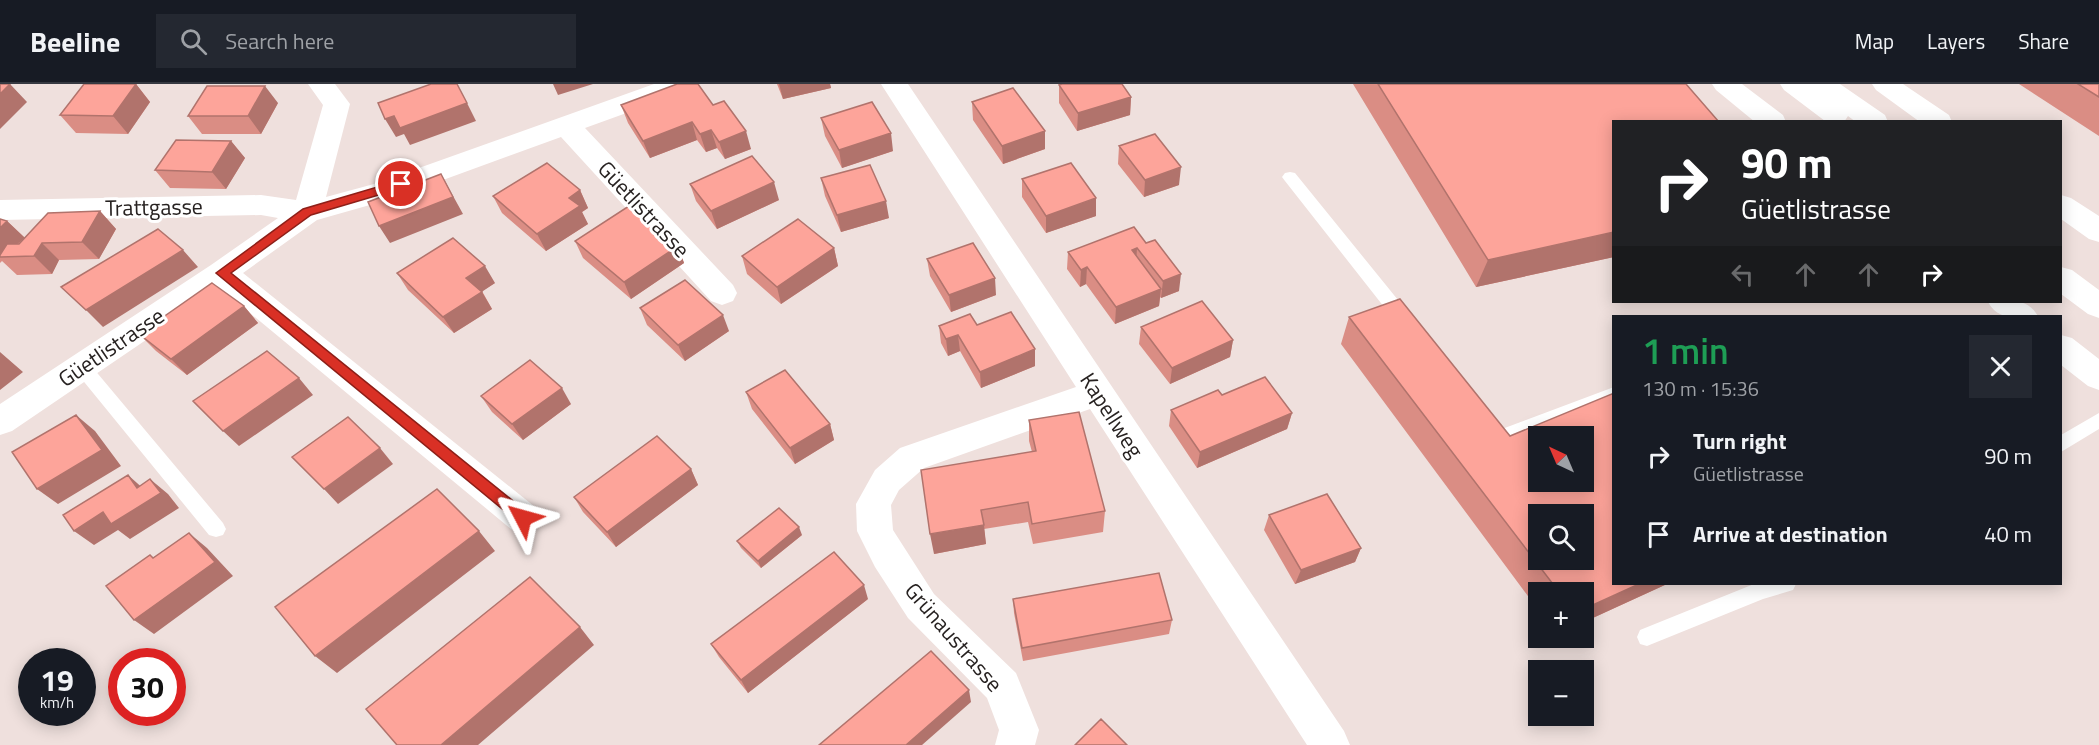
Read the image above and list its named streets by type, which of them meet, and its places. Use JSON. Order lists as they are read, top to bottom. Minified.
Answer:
{"streets":{"main road":["Trattgasse","Güetlistrasse","Kapellweg","Grünaustrasse"]},"crossings":[["Trattgasse","Güetlistrasse"],["Kapellweg","Grünaustrasse"]],"north":"top left","page":{"header":"Beeline","search":"Search here","nav":["Map","Layers","Share"],"turn":["90 m","Güetlistrasse"],"heading":["1 min","130 m · 15:36"],"list":[{"name":"Turn right","note":"Güetlistrasse","value":"90 m"},{"name":"Arrive at destination","value":"40 m"}],"map_buttons":["+","−"],"speed":"19 km/h","limit":"30"}}
